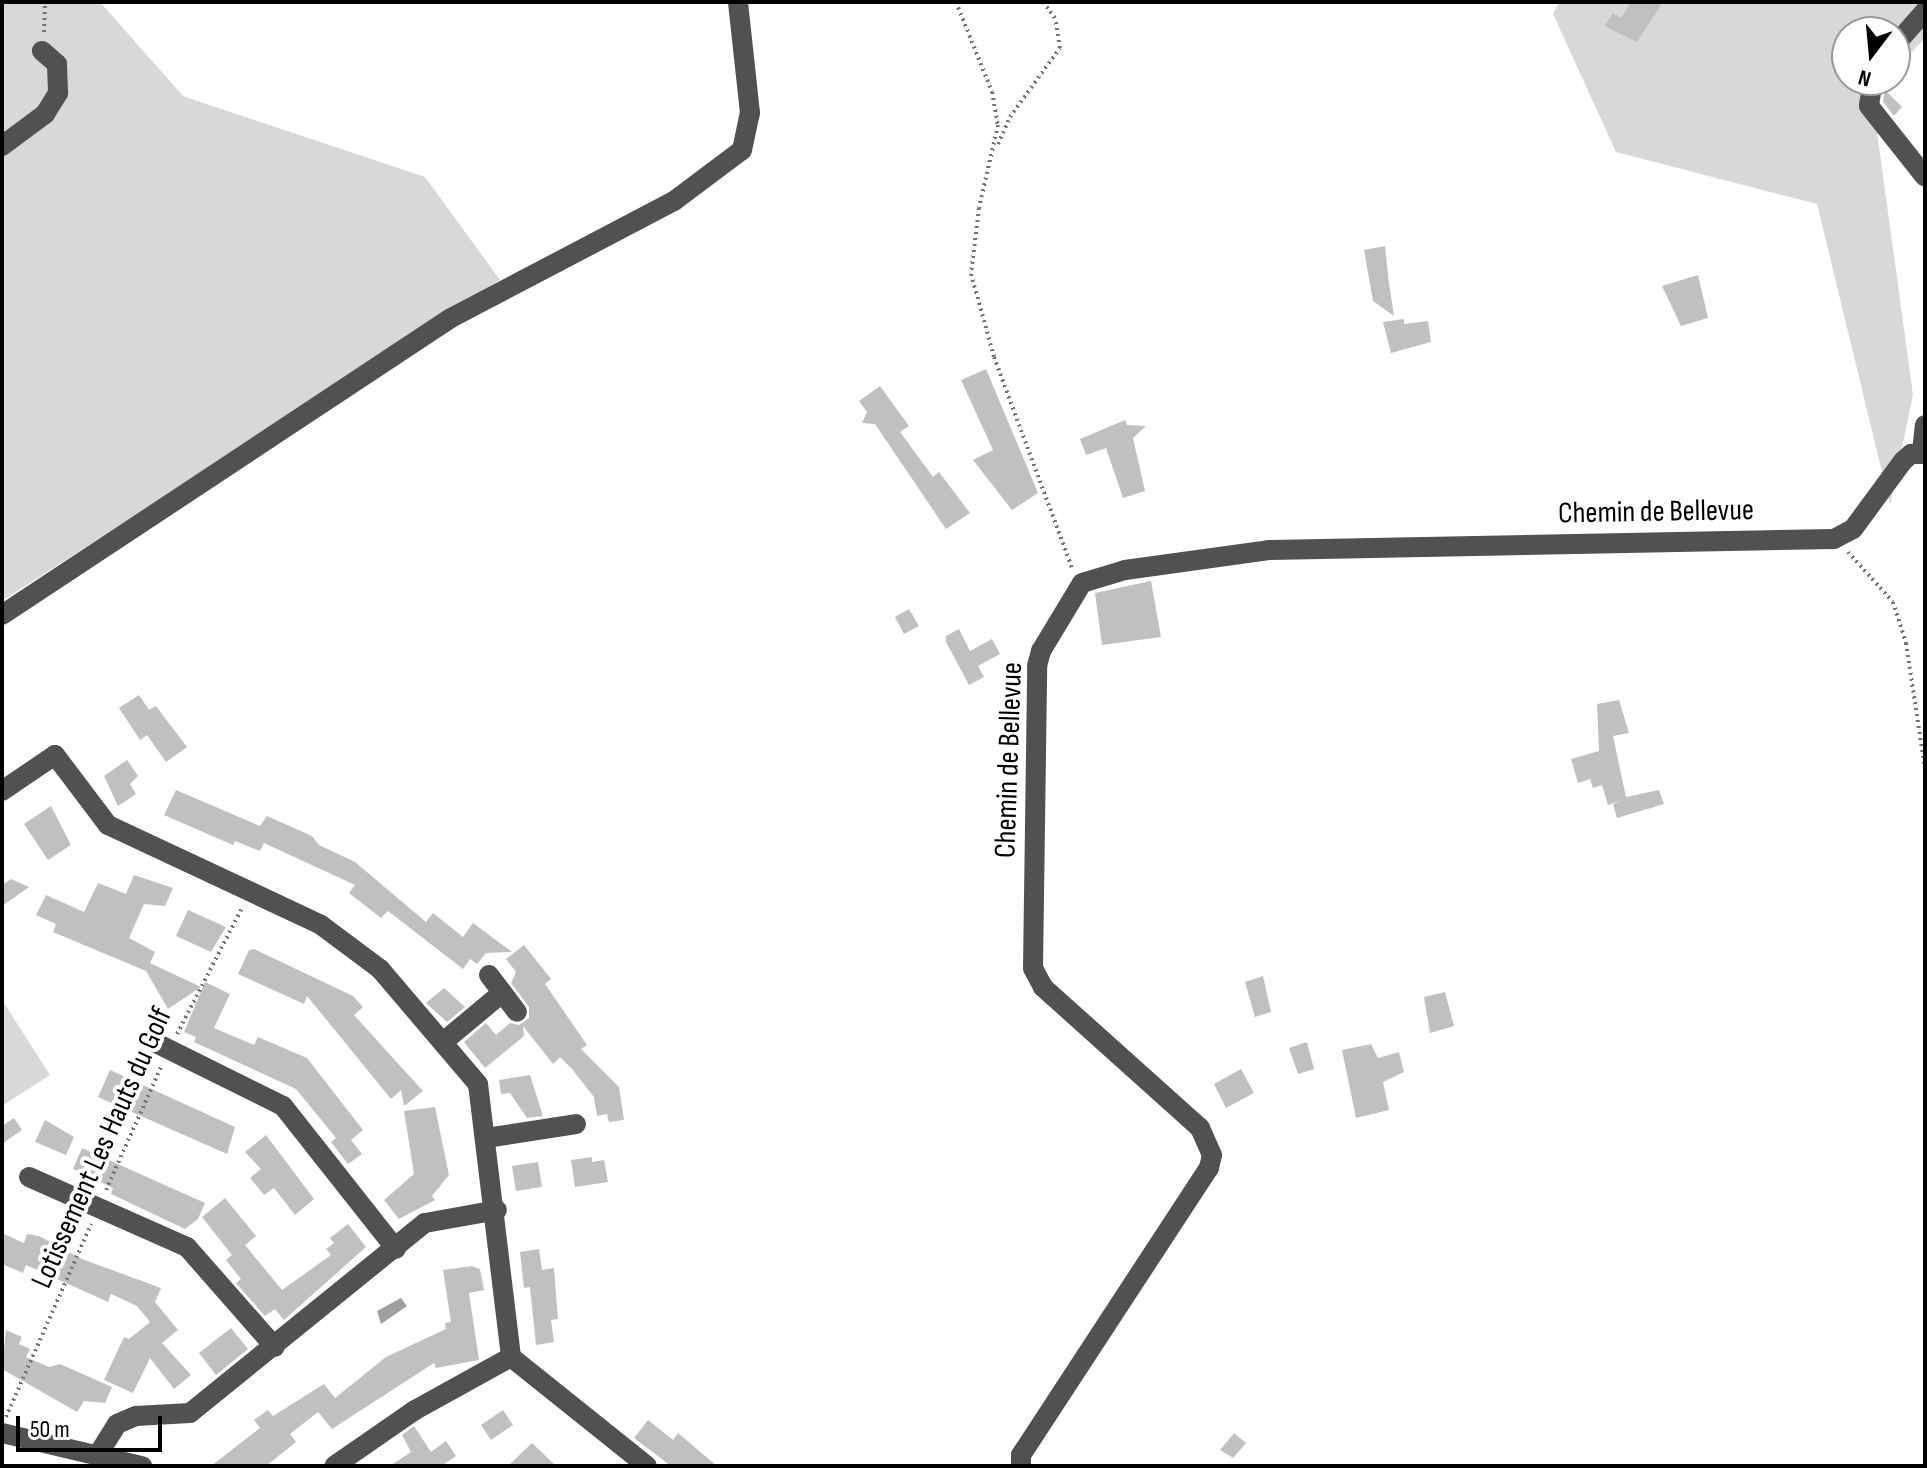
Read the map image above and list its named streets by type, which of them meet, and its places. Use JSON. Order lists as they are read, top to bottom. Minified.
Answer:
{"streets":{"street":["Chemin de Bellevue"],"path":["Lotissement Les Hauts du Golf"]},"scale_bar":"50 m","north":"bottom"}
